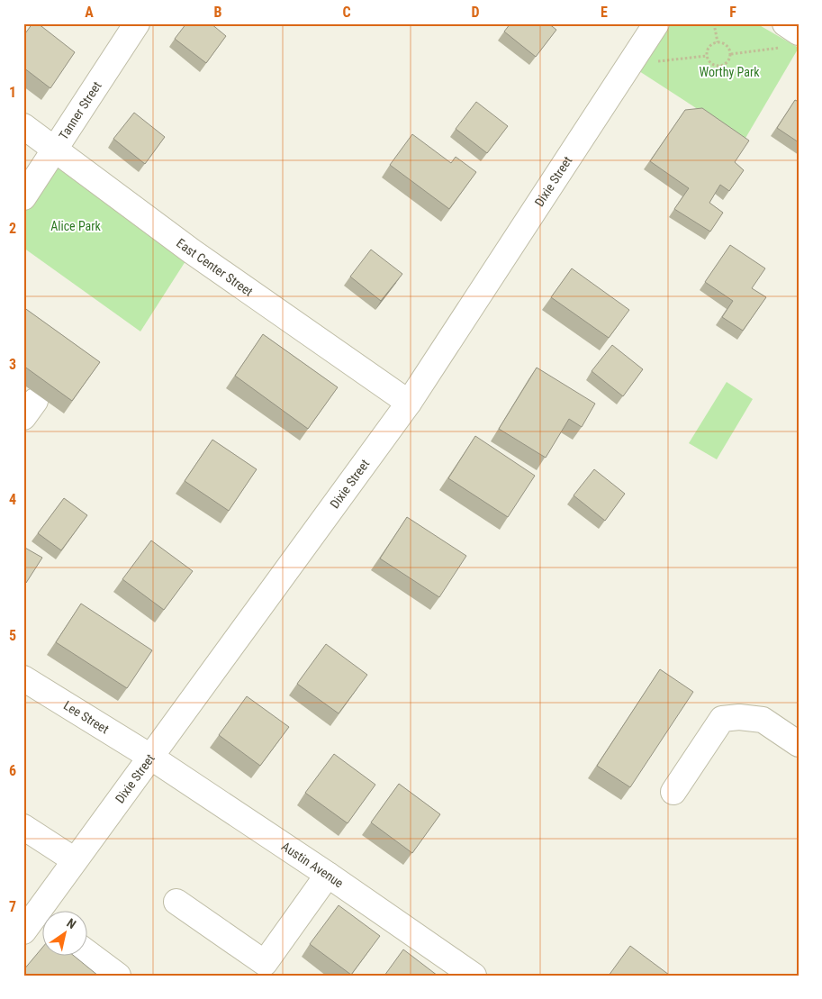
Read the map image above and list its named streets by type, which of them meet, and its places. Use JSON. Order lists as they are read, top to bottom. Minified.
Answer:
{"streets":{"street":["Tanner Street","Dixie Street","East Center Street","Lee Street","Austin Avenue"]},"crossings":[["Tanner Street","East Center Street"],["Dixie Street","East Center Street"],["Dixie Street","Lee Street"],["Dixie Street","Austin Avenue"],["Lee Street","Austin Avenue"]],"parks":["Worthy Park","Alice Park"],"north":"top right","grid":{"columns":["A","B","C","D","E","F"],"rows":["1","2","3","4","5","6","7"]}}
